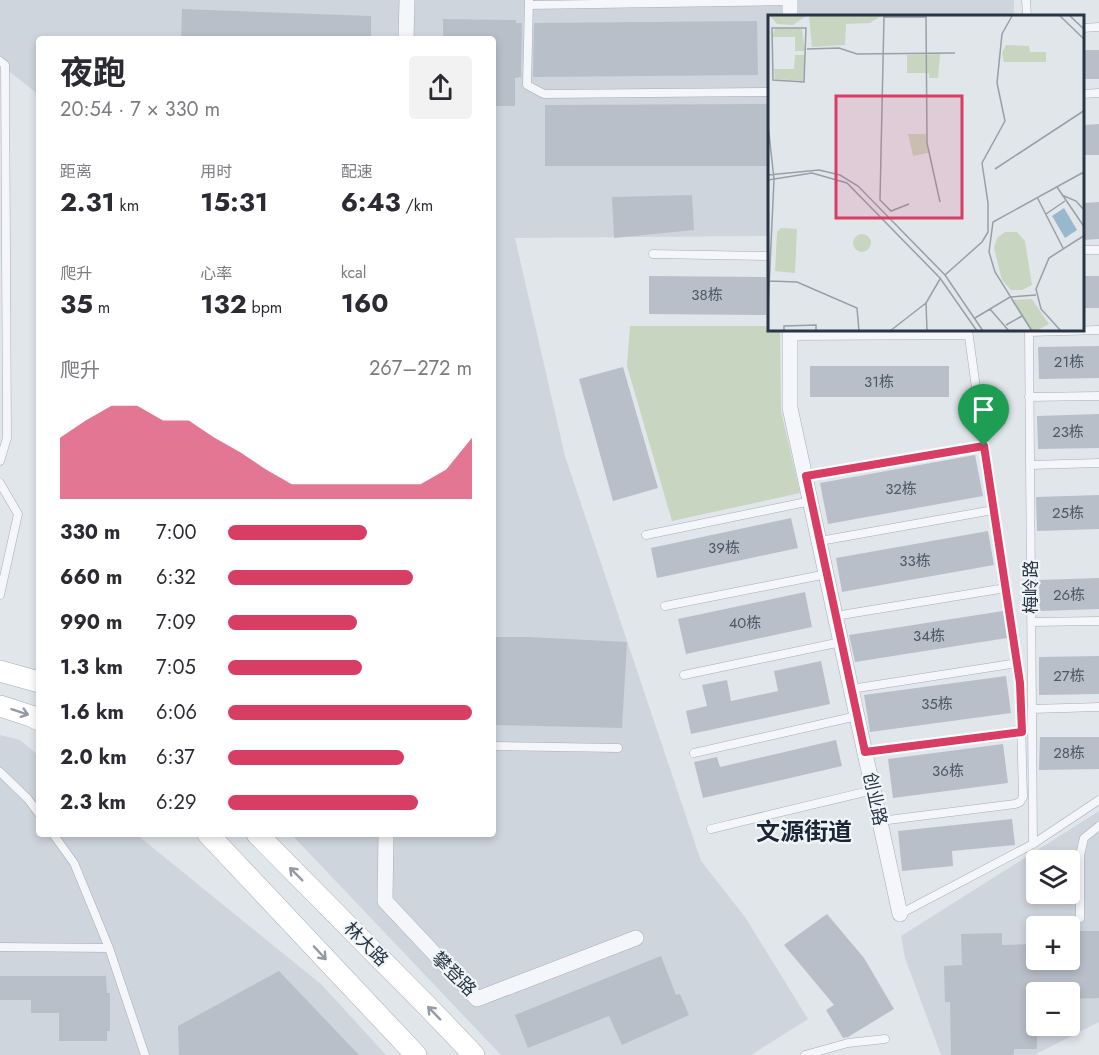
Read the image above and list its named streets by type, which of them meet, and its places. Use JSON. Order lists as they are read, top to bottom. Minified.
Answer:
{"streets":{"main road":["林大路"],"street":["创业路","攀登路"],"lane":["梅岭路"]},"districts":["文源街道"],"house_numbers":["38栋","21栋","31栋","23栋","32栋","25栋","39栋","33栋","26栋","40栋","34栋","27栋","35栋","28栋","36栋"],"page":{"heading":["夜跑","20:54 · 7 × 330 m"],"stats":[["距离","2.31 km"],["用时","15:31"],["配速","6:43 /km"],["爬升","35 m"],["心率","132 bpm"],["kcal","160"]],"chart":["爬升","267–272 m"],"list":[{"name":"330 m","note":"7:00"},{"name":"660 m","note":"6:32"},{"name":"990 m","note":"7:09"},{"name":"1.3 km","note":"7:05"},{"name":"1.6 km","note":"6:06"},{"name":"2.0 km","note":"6:37"},{"name":"2.3 km","note":"6:29"}],"map_buttons":["+","−"]}}
